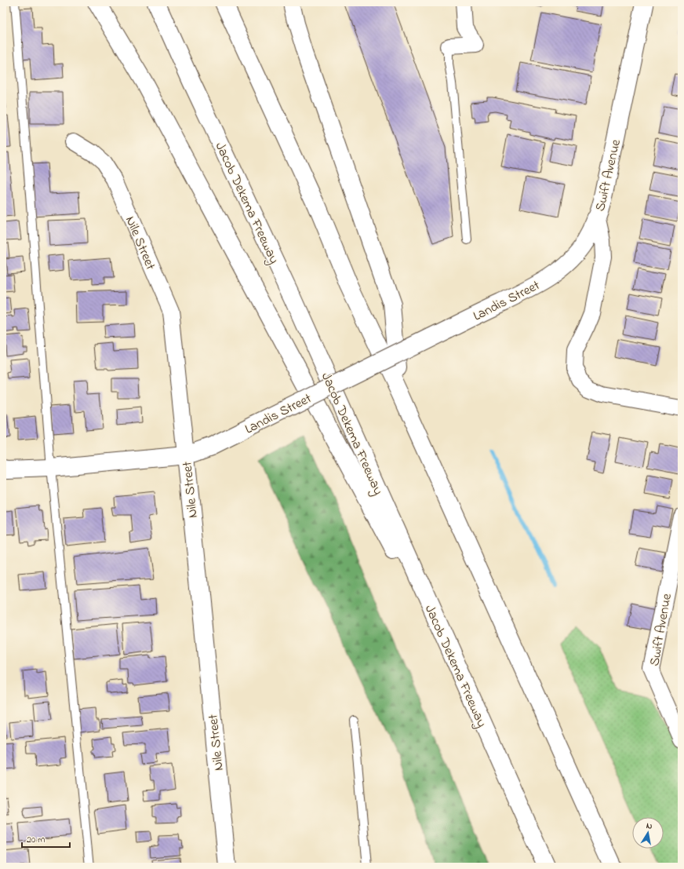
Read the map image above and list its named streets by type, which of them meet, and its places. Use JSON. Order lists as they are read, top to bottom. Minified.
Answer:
{"streets":{"main road":["Swift Avenue","Jacob Dekema Freeway","Nile Street","Landis Street"]},"crossings":[["Swift Avenue","Landis Street"],["Nile Street","Landis Street"]],"scale_bar":"20 m","north":"top"}
